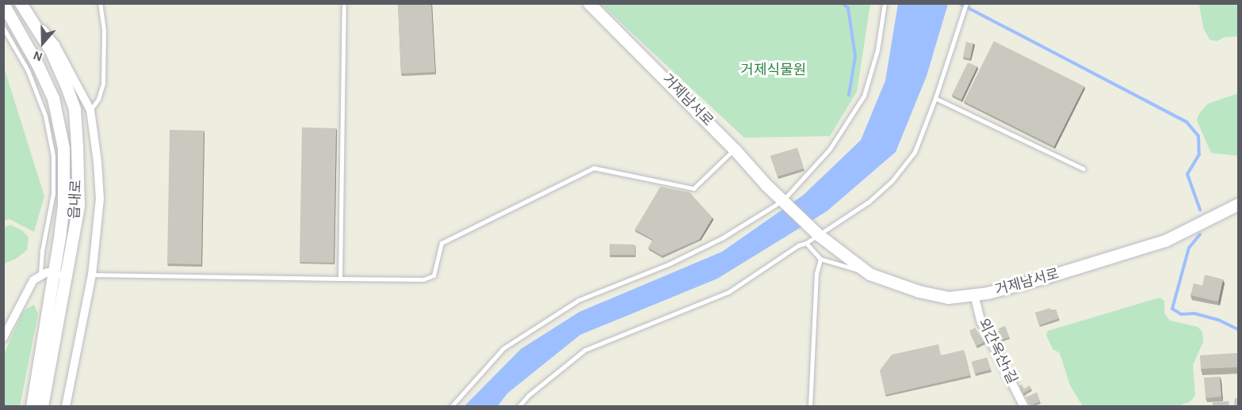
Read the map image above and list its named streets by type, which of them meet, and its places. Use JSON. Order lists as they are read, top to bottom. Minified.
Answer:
{"streets":{"street":["거제남서로","읍내로","외간옥산1길"]},"crossings":[["거제남서로","외간옥산1길"]],"parks":["거제식물원"],"north":"bottom"}
